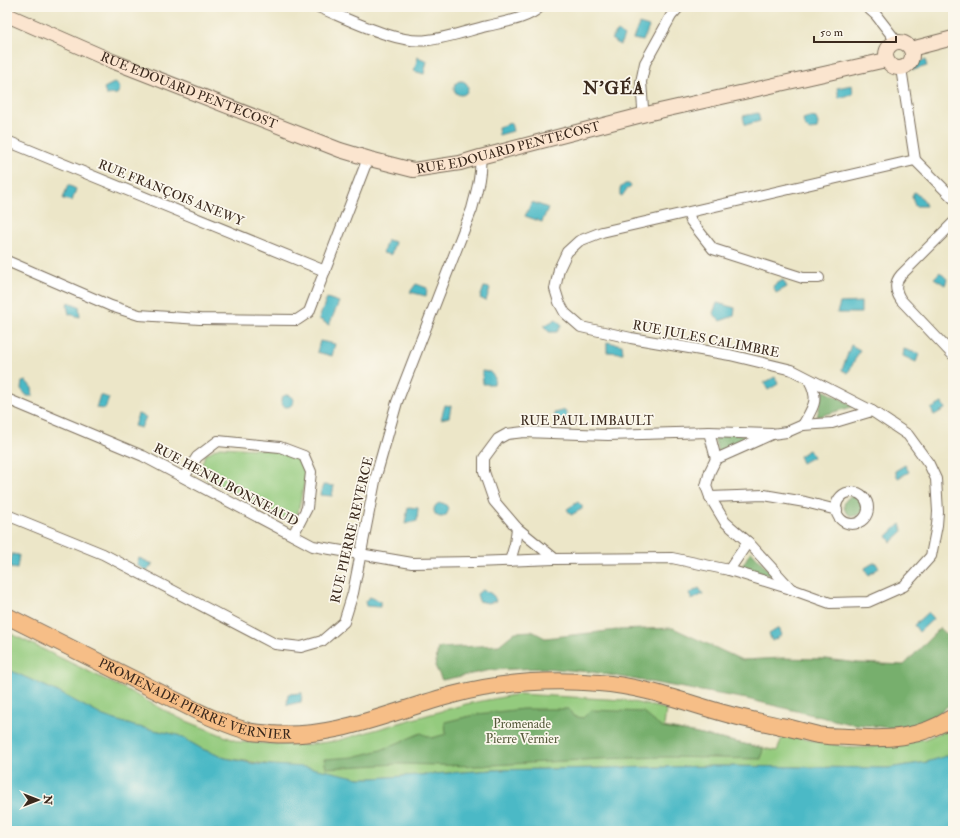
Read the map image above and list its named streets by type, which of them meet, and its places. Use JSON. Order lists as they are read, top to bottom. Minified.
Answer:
{"streets":{"main road":["PROMENADE PIERRE VERNIER"],"street":["RUE EDOUARD PENTECOST","RUE FRANÇOIS ANEWY","RUE JULES CALIMBRE","RUE PAUL IMBAULT","RUE HENRI BONNEAUD","RUE PIERRE REVERCE"]},"crossings":[["RUE EDOUARD PENTECOST","RUE PIERRE REVERCE"],["RUE JULES CALIMBRE","RUE PAUL IMBAULT"],["RUE JULES CALIMBRE","RUE HENRI BONNEAUD"],["RUE HENRI BONNEAUD","RUE PIERRE REVERCE"]],"districts":["N'GÉA"],"parks":["Promenade Pierre Vernier"],"scale_bar":"50 m","north":"right"}
